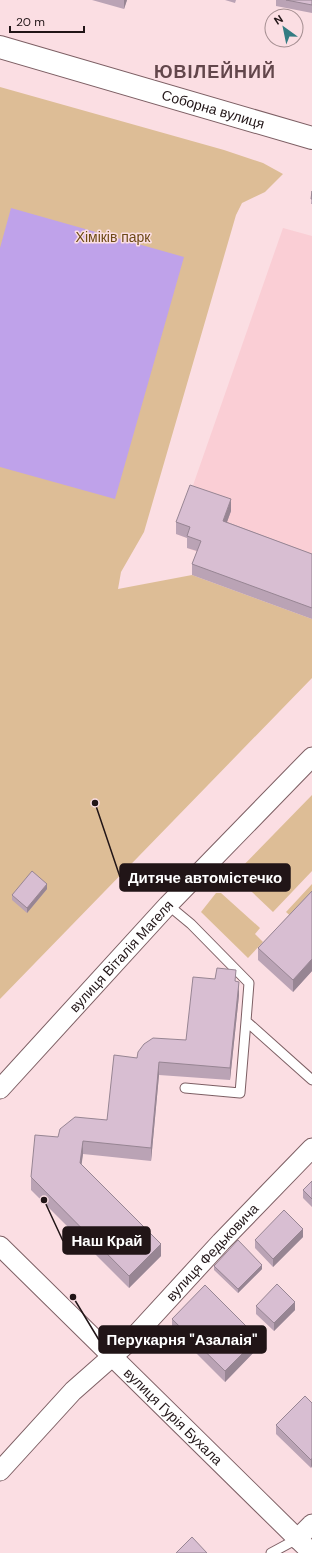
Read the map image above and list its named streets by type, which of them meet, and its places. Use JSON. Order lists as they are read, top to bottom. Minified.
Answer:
{"streets":{"main road":["Соборна вулиця"],"street":["вулиця Віталія Магеля","вулиця Федьковича","вулиця Гурія Бухала"]},"crossings":[["вулиця Федьковича","вулиця Гурія Бухала"]],"districts":["ЮВІЛЕЙНИЙ"],"parks":["Хіміків парк"],"places":["Дитяче автомістечко","Наш Край","Перукарня \"Азалаія\""],"scale_bar":"20 m","north":"top left"}
